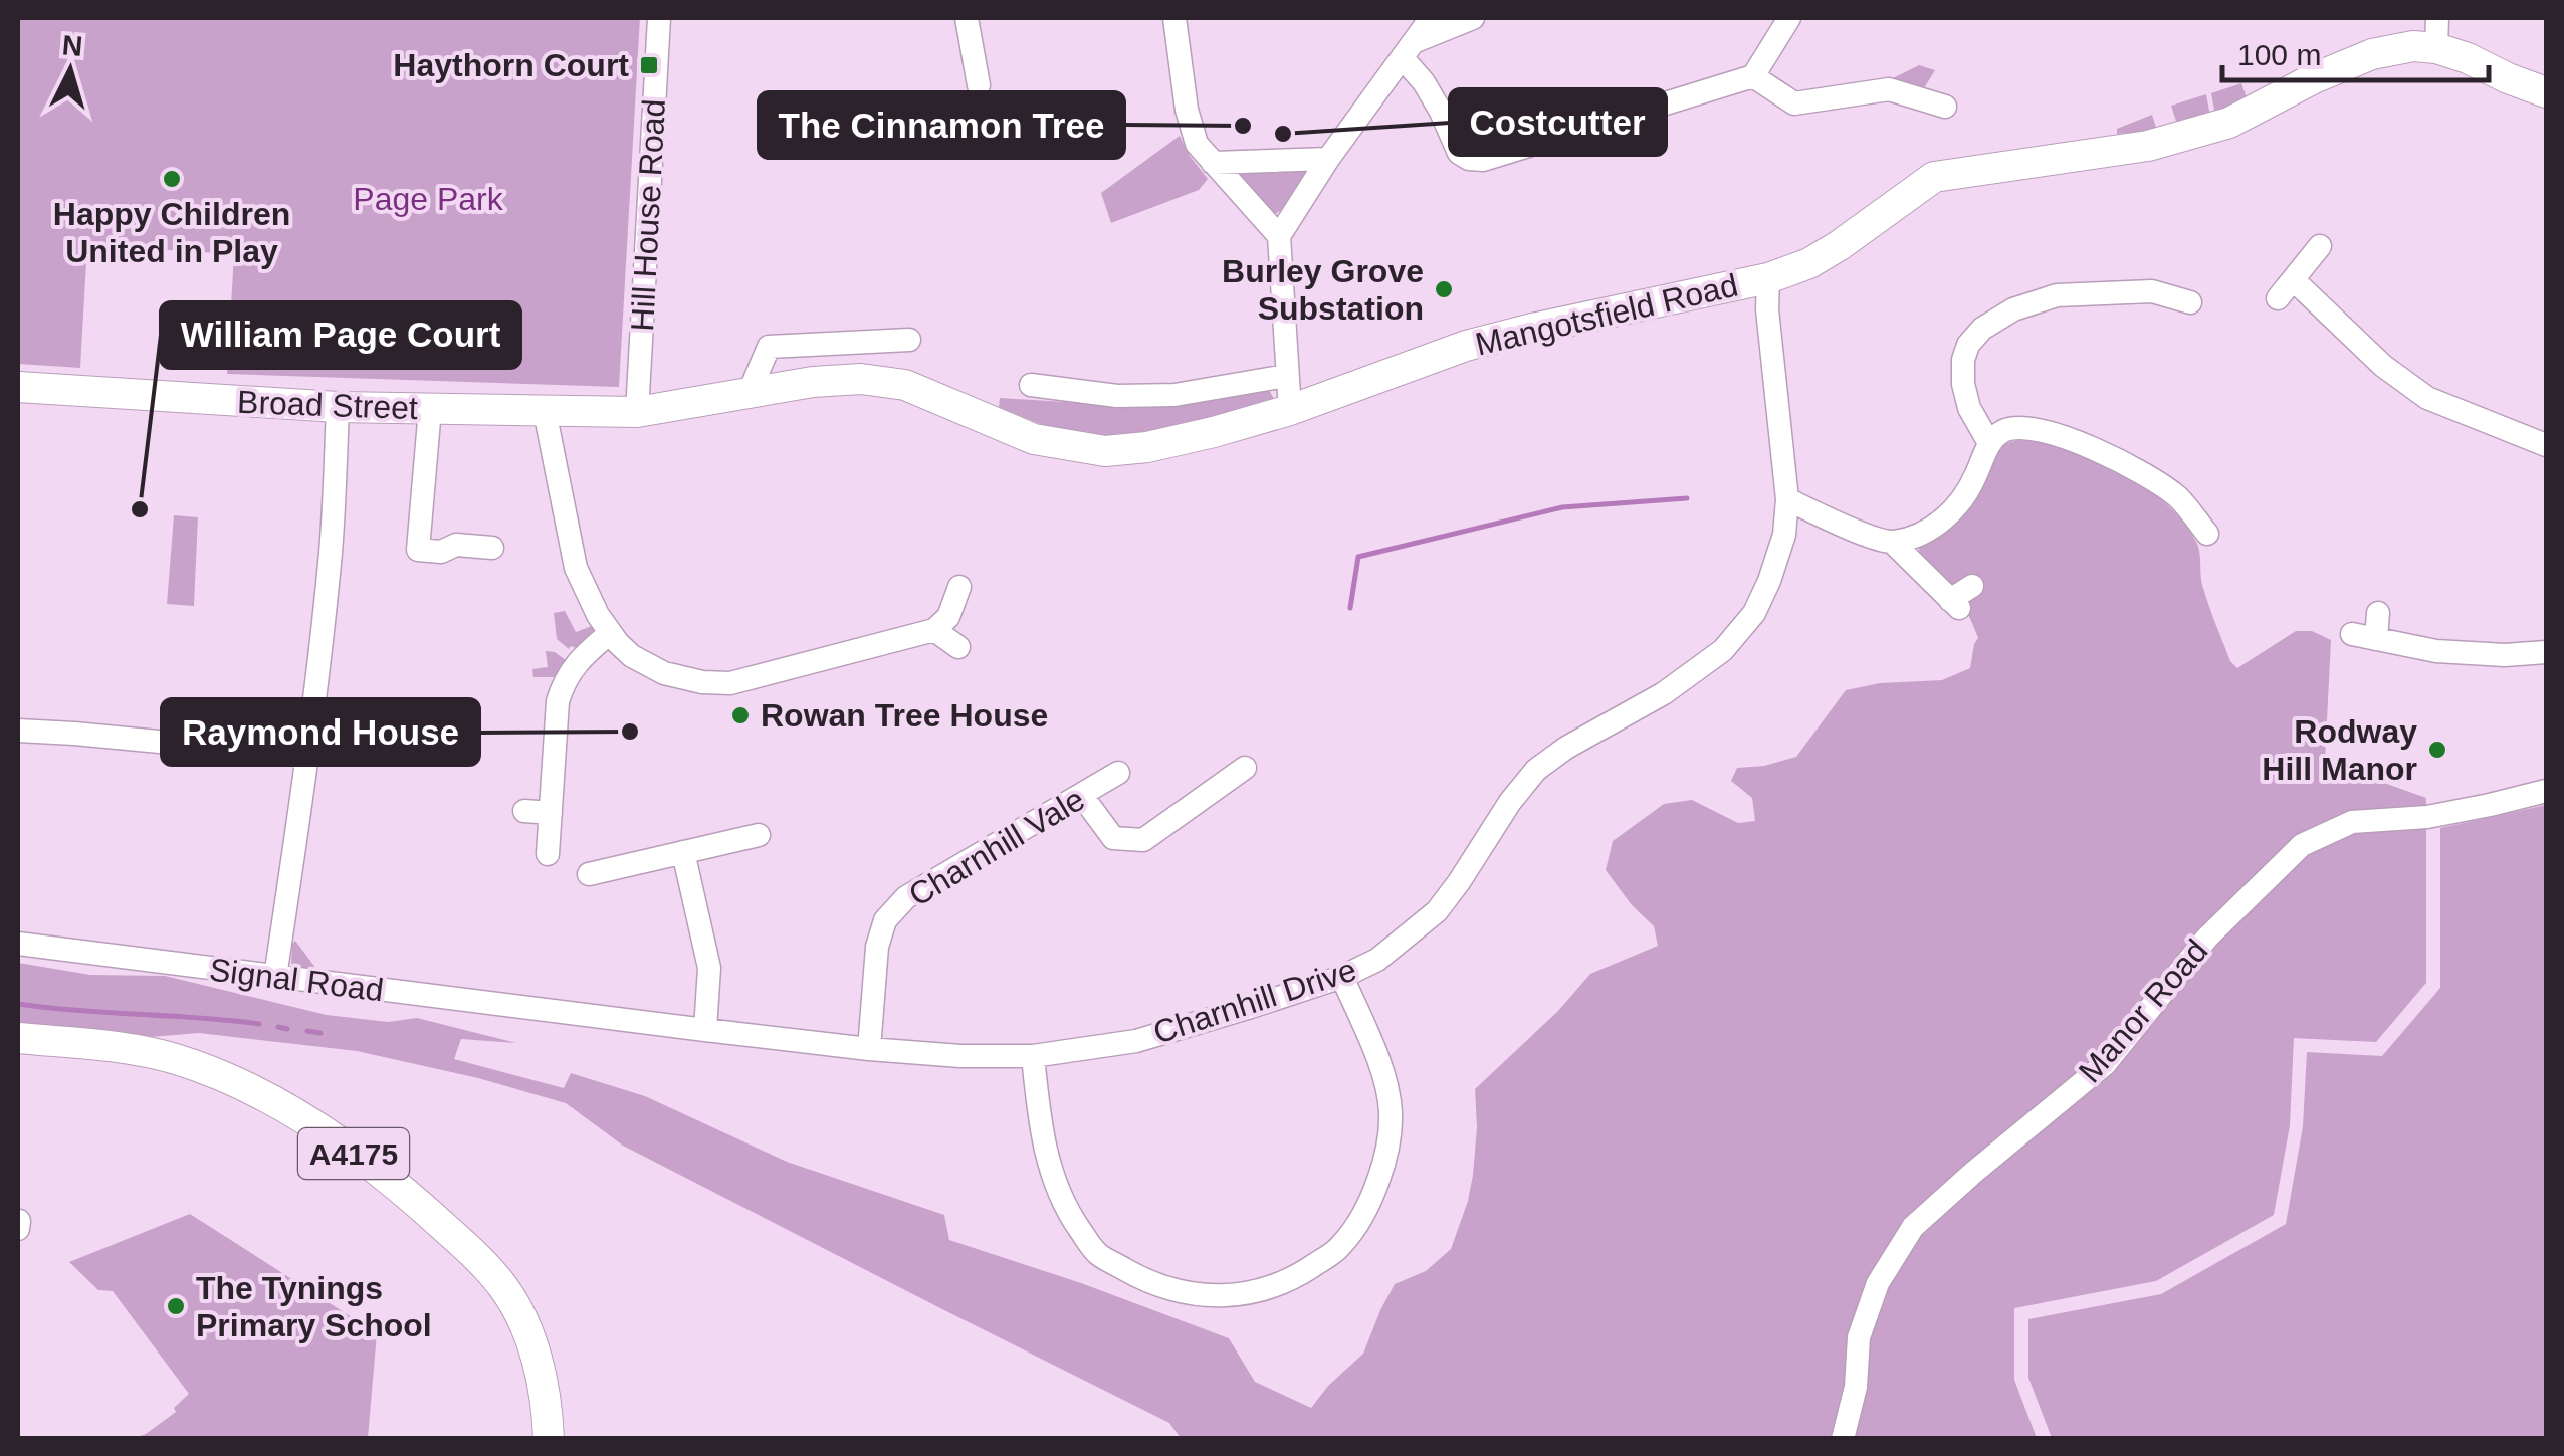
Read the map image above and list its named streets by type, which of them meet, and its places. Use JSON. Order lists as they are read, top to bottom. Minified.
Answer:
{"streets":{"main road":["Mangotsfield Road","Broad Street","A4175"],"street":["Hill House Road","Charnhill Vale","Signal Road","Charnhill Drive","Manor Road"]},"crossings":[["Hill House Road","Mangotsfield Road"],["Hill House Road","Broad Street"],["Mangotsfield Road","Broad Street"],["Mangotsfield Road","Charnhill Drive"],["Charnhill Vale","Charnhill Drive"],["Signal Road","Charnhill Drive"]],"parks":["Page Park"],"places":{"transit":["Haythorn Court"],"other":["The Cinnamon Tree","Costcutter","Happy Children United in Play","Burley Grove Substation","William Page Court","Rowan Tree House","Raymond House","Rodway Hill Manor","The Tynings Primary School"]},"scale_bar":"100 m","north":"top"}
